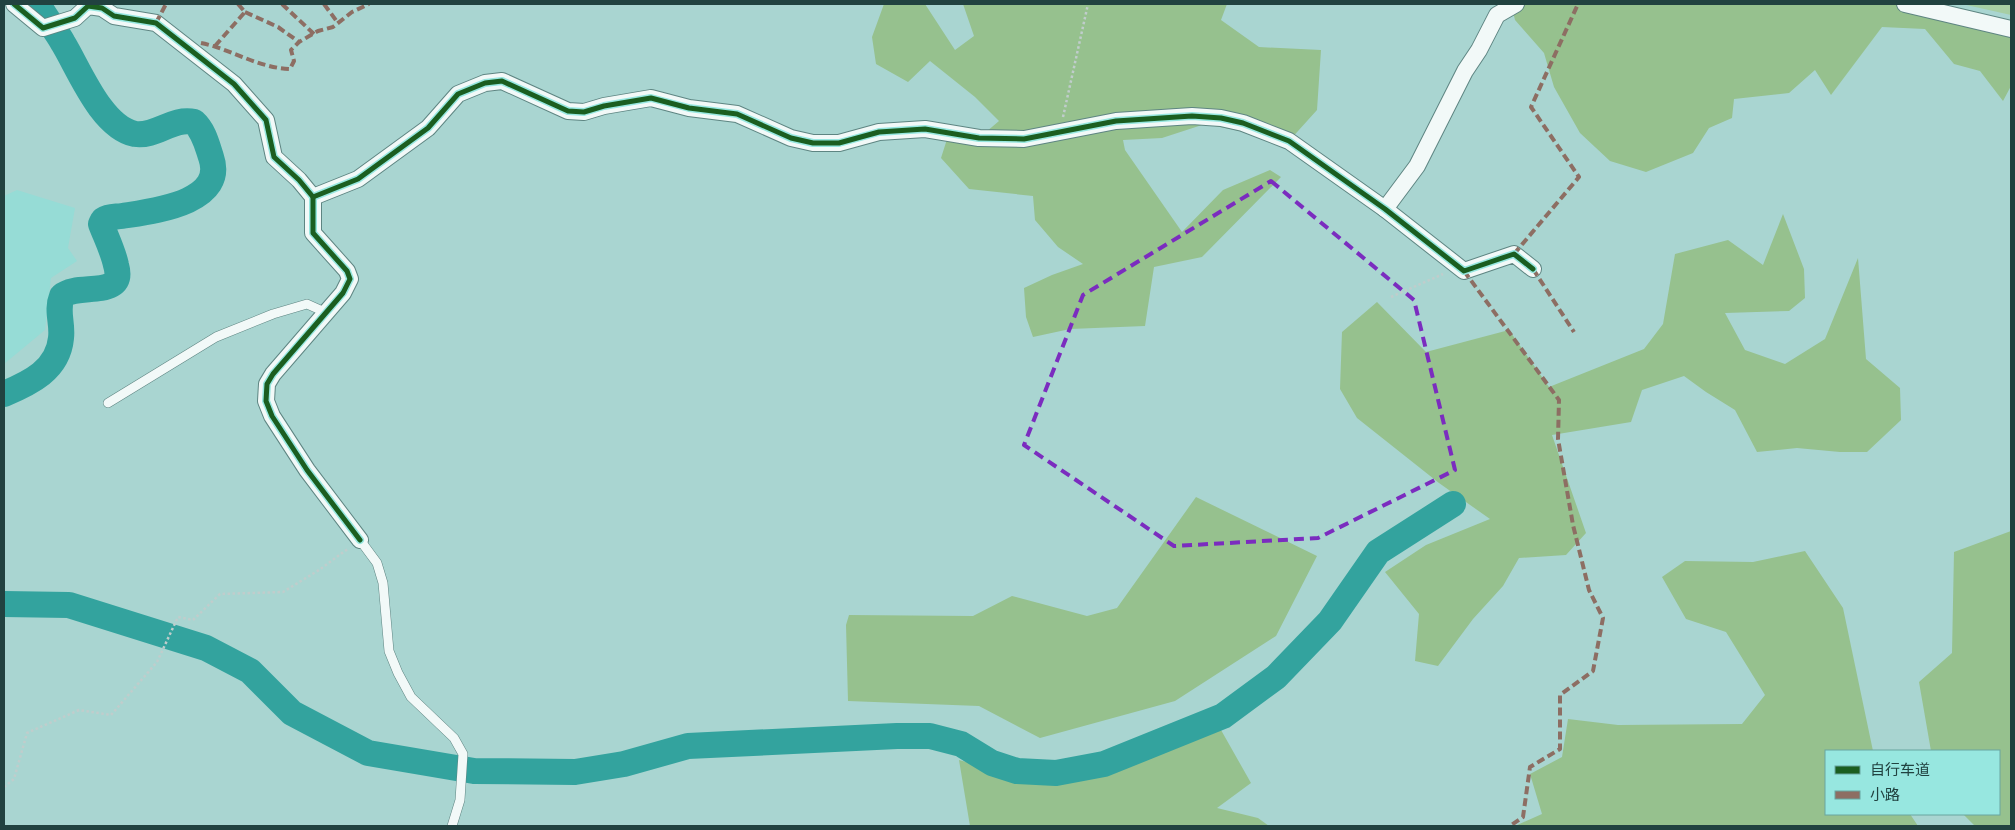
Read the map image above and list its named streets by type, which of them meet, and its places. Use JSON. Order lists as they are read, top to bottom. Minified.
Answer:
{"legend":["自行车道","小路"]}
